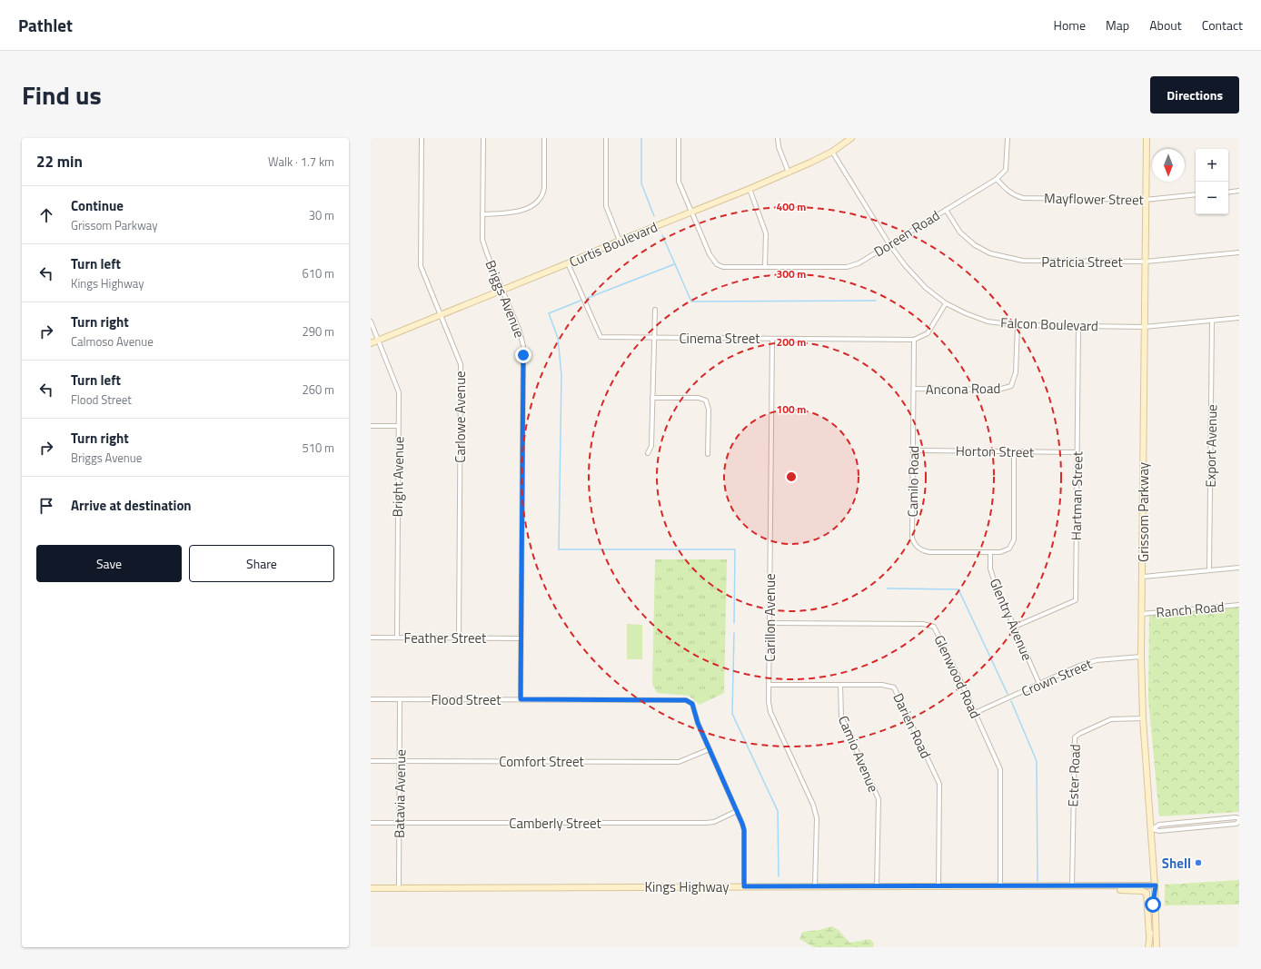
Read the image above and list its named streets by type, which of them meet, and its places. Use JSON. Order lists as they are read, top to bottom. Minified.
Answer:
{"streets":{"street":["Mayflower Street","Doreen Road","Curtis Boulevard","Patricia Street","Briggs Avenue","Falcon Boulevard","Cinema Street","Ancona Road","Carlowe Avenue","Export Avenue","Horton Street","Bright Avenue","Camilo Road","Hartman Street","Grissom Parkway","Ranch Road","Carillon Avenue","Glentry Avenue","Feather Street","Glenwood Road","Crown Street","Flood Street","Darien Road","Camio Avenue","Comfort Street","Ester Road","Batavia Avenue","Camberly Street","Kings Highway"]},"crossings":[["Mayflower Street","Doreen Road"],["Mayflower Street","Grissom Parkway"],["Doreen Road","Curtis Boulevard"],["Doreen Road","Patricia Street"],["Doreen Road","Falcon Boulevard"],["Curtis Boulevard","Briggs Avenue"],["Curtis Boulevard","Falcon Boulevard"],["Curtis Boulevard","Cinema Street"],["Curtis Boulevard","Carlowe Avenue"],["Curtis Boulevard","Bright Avenue"],["Patricia Street","Grissom Parkway"],["Briggs Avenue","Feather Street"],["Briggs Avenue","Flood Street"],["Falcon Boulevard","Ancona Road"],["Falcon Boulevard","Export Avenue"],["Falcon Boulevard","Hartman Street"],["Falcon Boulevard","Grissom Parkway"],["Cinema Street","Camilo Road"],["Cinema Street","Carillon Avenue"],["Ancona Road","Camilo Road"],["Carlowe Avenue","Feather Street"],["Horton Street","Camilo Road"],["Horton Street","Hartman Street"],["Bright Avenue","Feather Street"],["Camilo Road","Glentry Avenue"],["Hartman Street","Glentry Avenue"],["Grissom Parkway","Ranch Road"],["Grissom Parkway","Crown Street"],["Grissom Parkway","Ester Road"],["Grissom Parkway","Kings Highway"],["Carillon Avenue","Glenwood Road"],["Carillon Avenue","Darien Road"],["Carillon Avenue","Kings Highway"],["Glentry Avenue","Crown Street"],["Glenwood Road","Crown Street"],["Glenwood Road","Kings Highway"],["Flood Street","Comfort Street"],["Flood Street","Batavia Avenue"],["Darien Road","Camio Avenue"],["Darien Road","Kings Highway"],["Camio Avenue","Kings Highway"],["Comfort Street","Batavia Avenue"],["Ester Road","Kings Highway"],["Batavia Avenue","Camberly Street"],["Batavia Avenue","Kings Highway"]],"places":["Shell"],"north":"bottom","page":{"header":"Pathlet","nav":["Home","Map","About","Contact"],"title":"Find us","buttons":["Directions",["Save","Share"]],"heading":["22 min","Walk · 1.7 km"],"map_buttons":["+","−"],"list":[["Continue","Grissom Parkway","30 m"],["Turn left","Kings Highway","610 m"],["Turn right","Calmoso Avenue","290 m"],["Turn left","Flood Street","260 m"],["Turn right","Briggs Avenue","510 m"],"Arrive at destination"]},"rings":["400 m","300 m","200 m","100 m"]}
